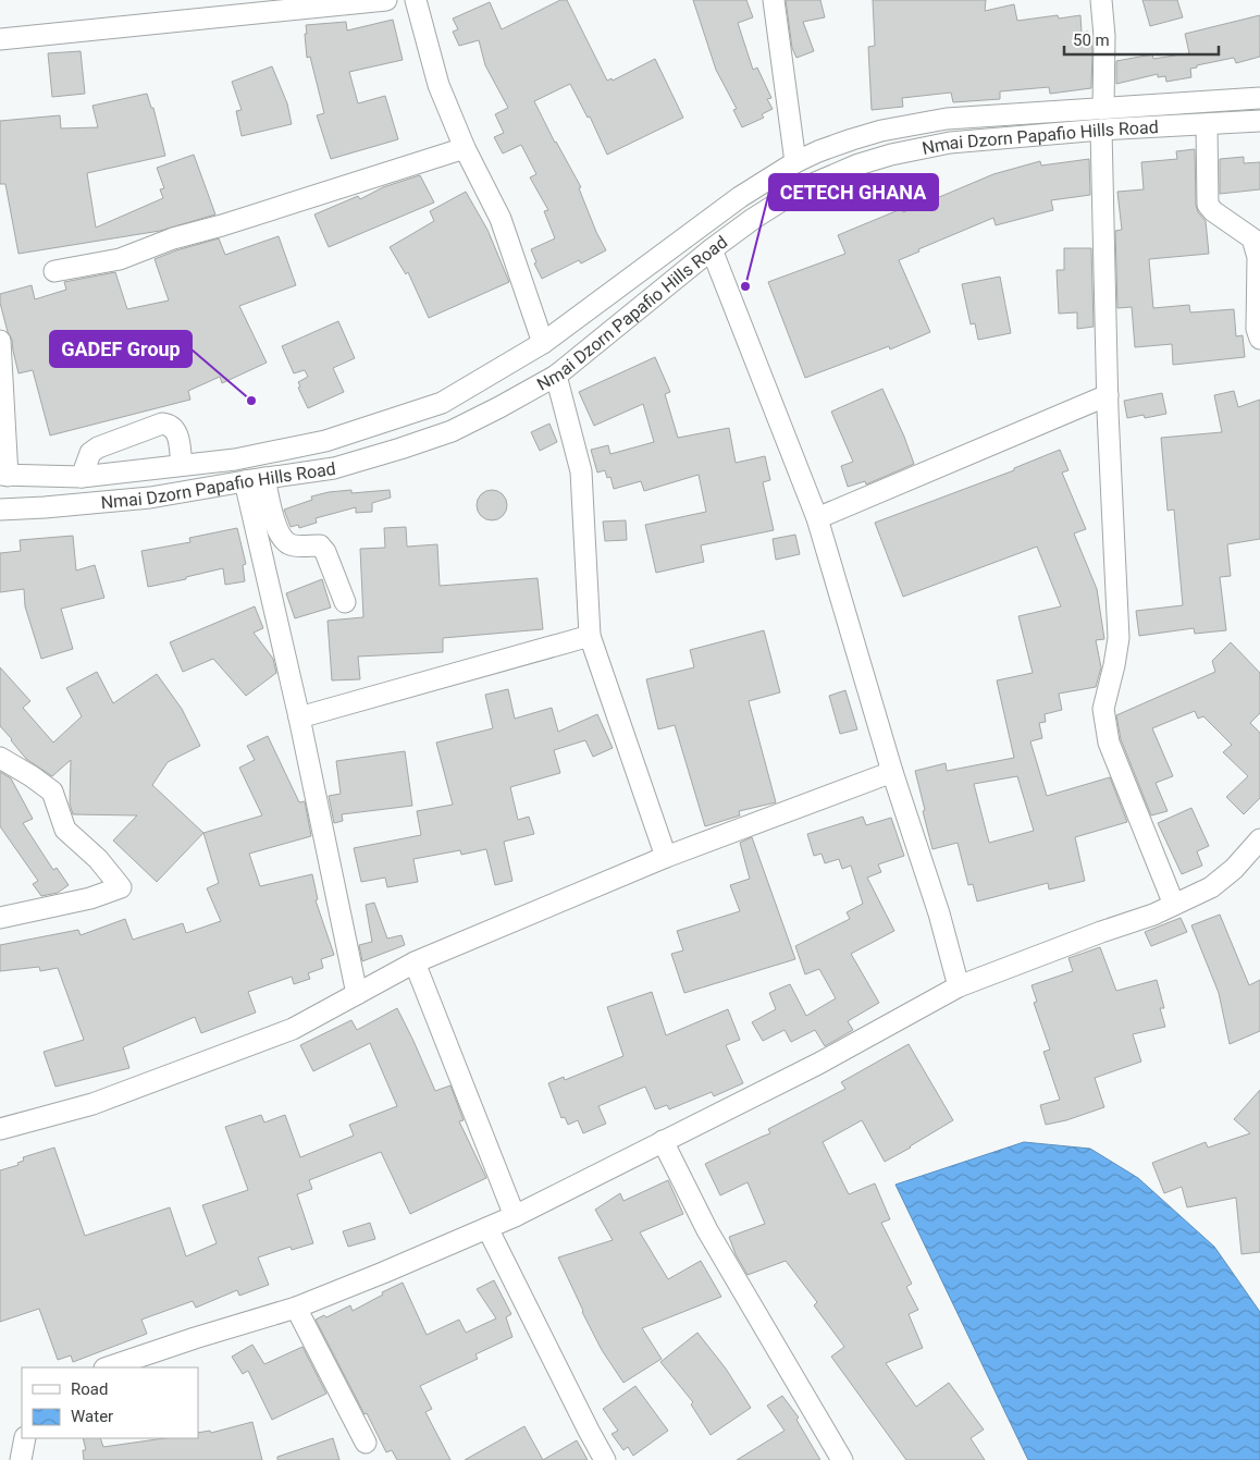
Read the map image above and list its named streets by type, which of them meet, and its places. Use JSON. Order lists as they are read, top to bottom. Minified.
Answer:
{"streets":{"street":["Nmai Dzorn Papafio Hills Road"]},"places":["CETECH GHANA","GADEF Group"],"legend":["Road","Water"],"scale_bar":"50 m"}
